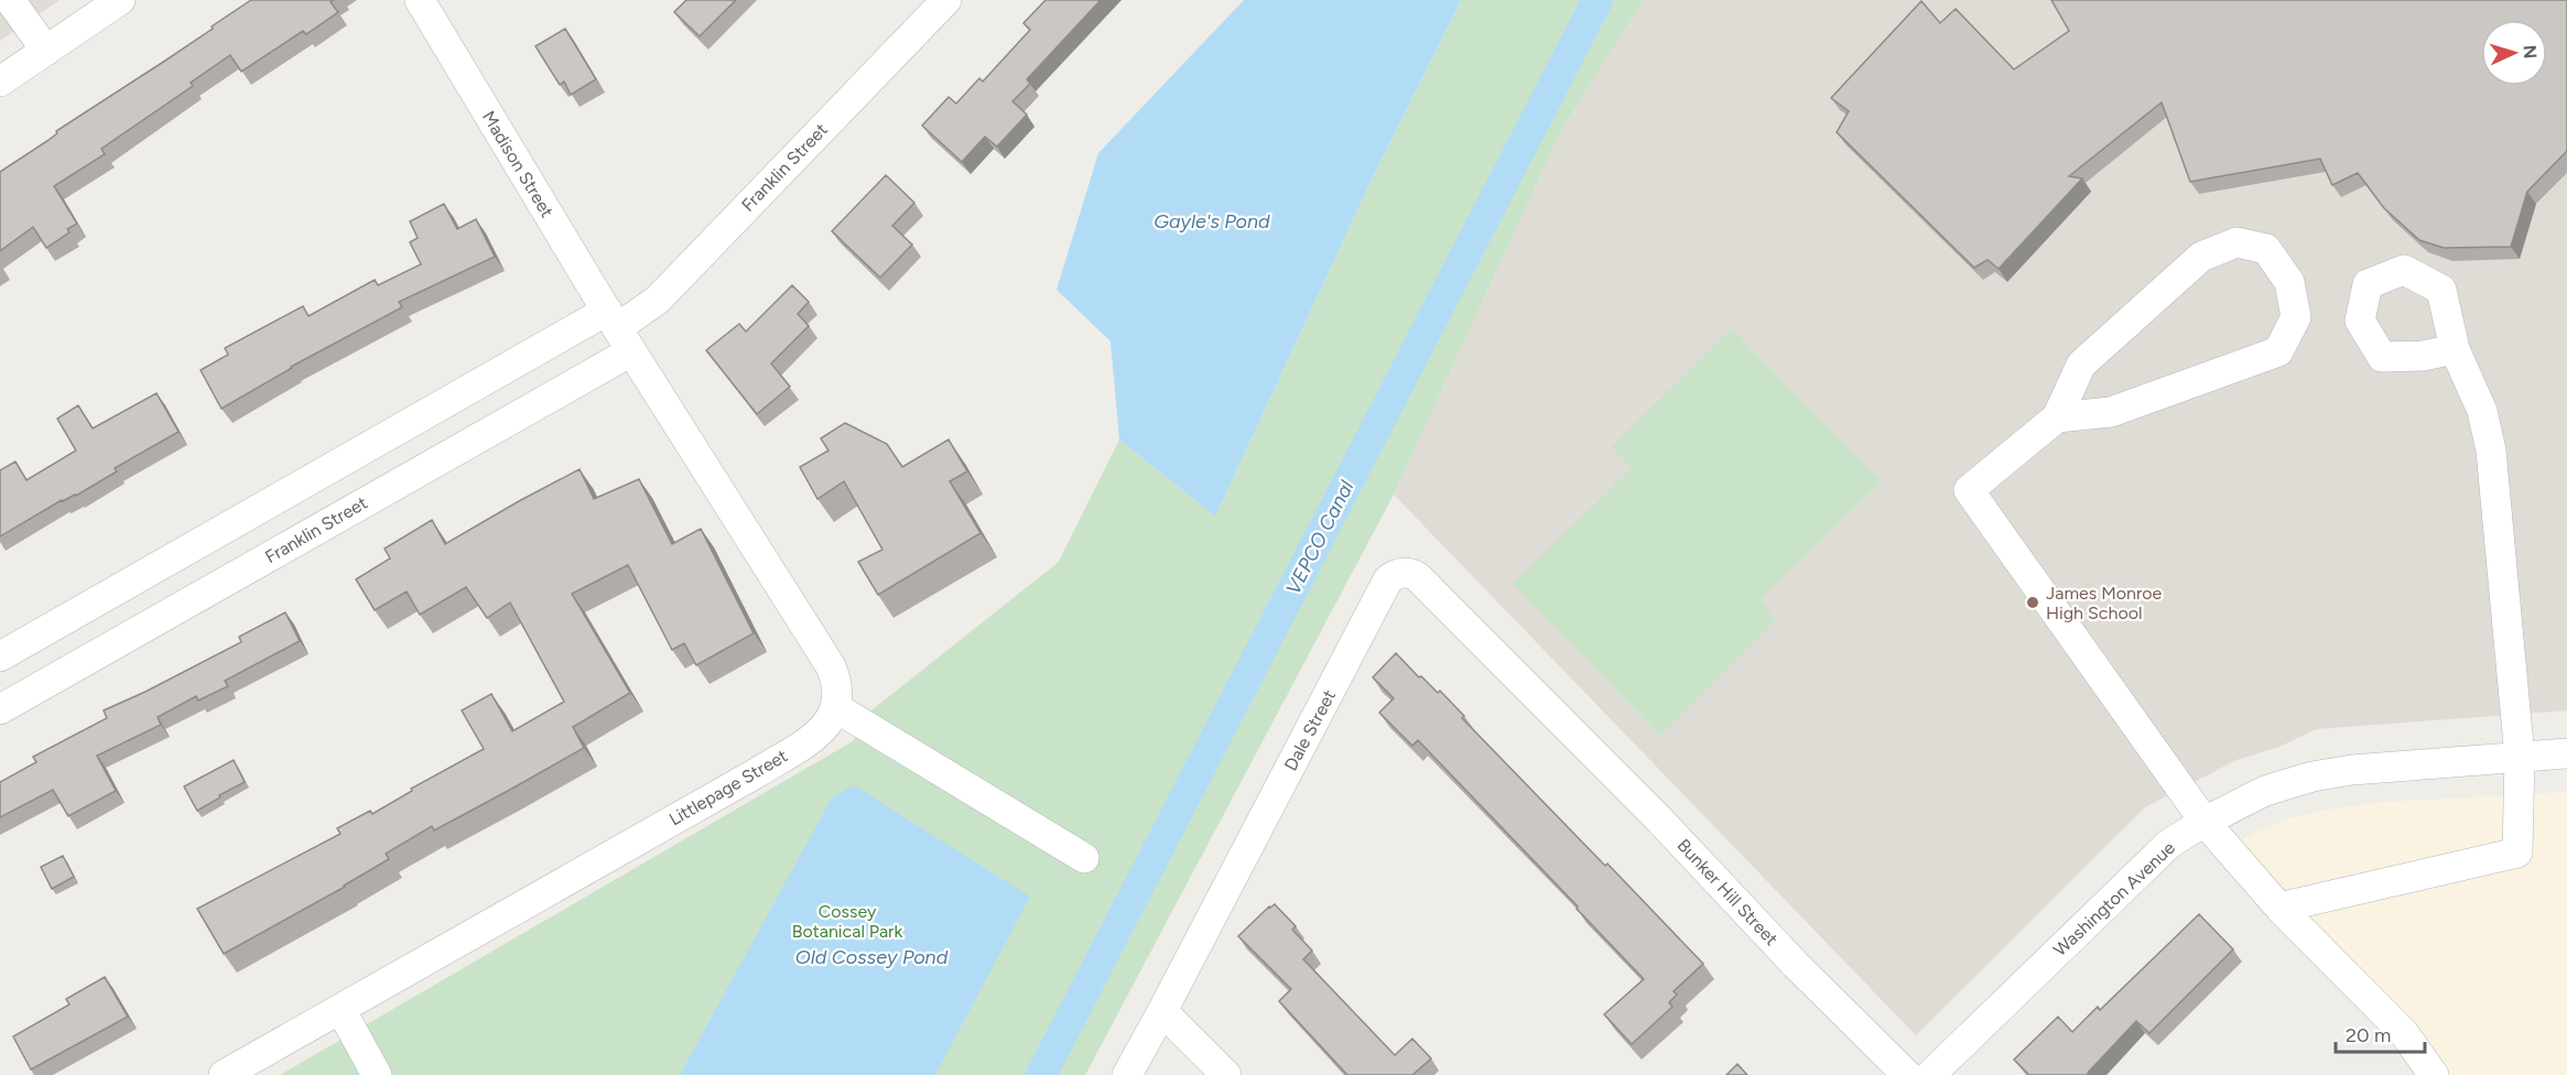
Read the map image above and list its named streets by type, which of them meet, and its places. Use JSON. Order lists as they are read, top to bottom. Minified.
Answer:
{"streets":{"street":["Madison Street","Franklin Street","Dale Street","Littlepage Street","Bunker Hill Street","Washington Avenue"]},"crossings":[["Madison Street","Franklin Street"],["Dale Street","Bunker Hill Street"]],"water":["Gayle's Pond","VEPCO Canal","Old Cossey Pond"],"parks":["Cossey Botanical Park"],"places":["James Monroe High School"],"scale_bar":"20 m","north":"right"}
